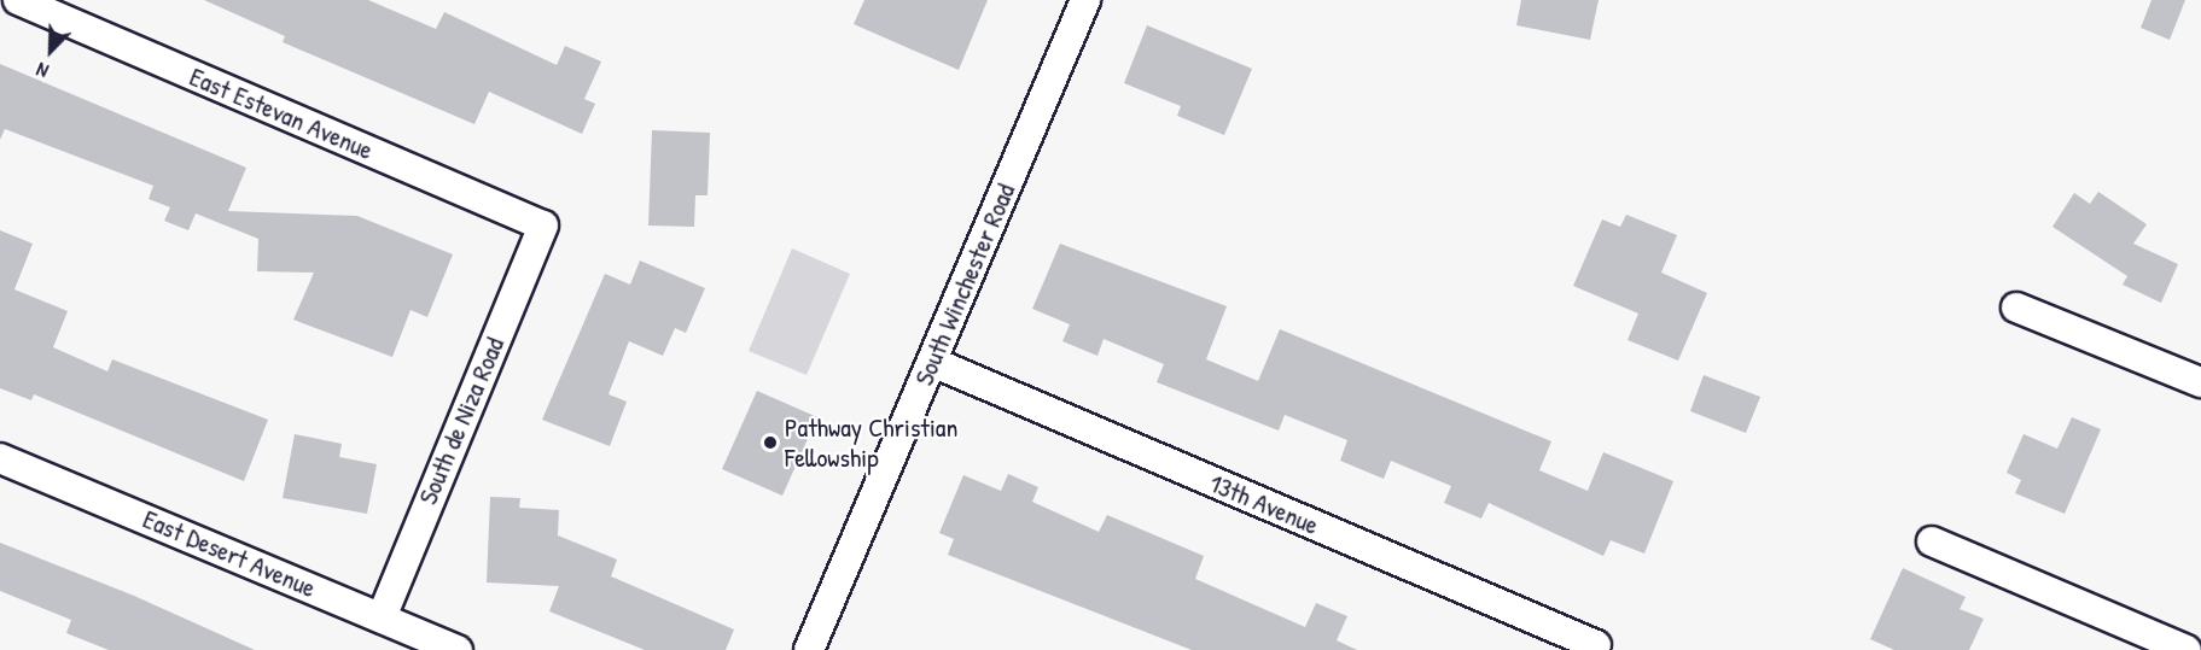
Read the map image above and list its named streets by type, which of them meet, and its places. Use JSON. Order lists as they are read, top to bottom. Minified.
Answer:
{"streets":{"street":["East Estevan Avenue","South Winchester Road","South de Niza Road","13th Avenue","East Desert Avenue"]},"crossings":[["East Estevan Avenue","South de Niza Road"],["South Winchester Road","13th Avenue"],["South de Niza Road","East Desert Avenue"]],"places":["Pathway Christian Fellowship"],"north":"bottom left"}
